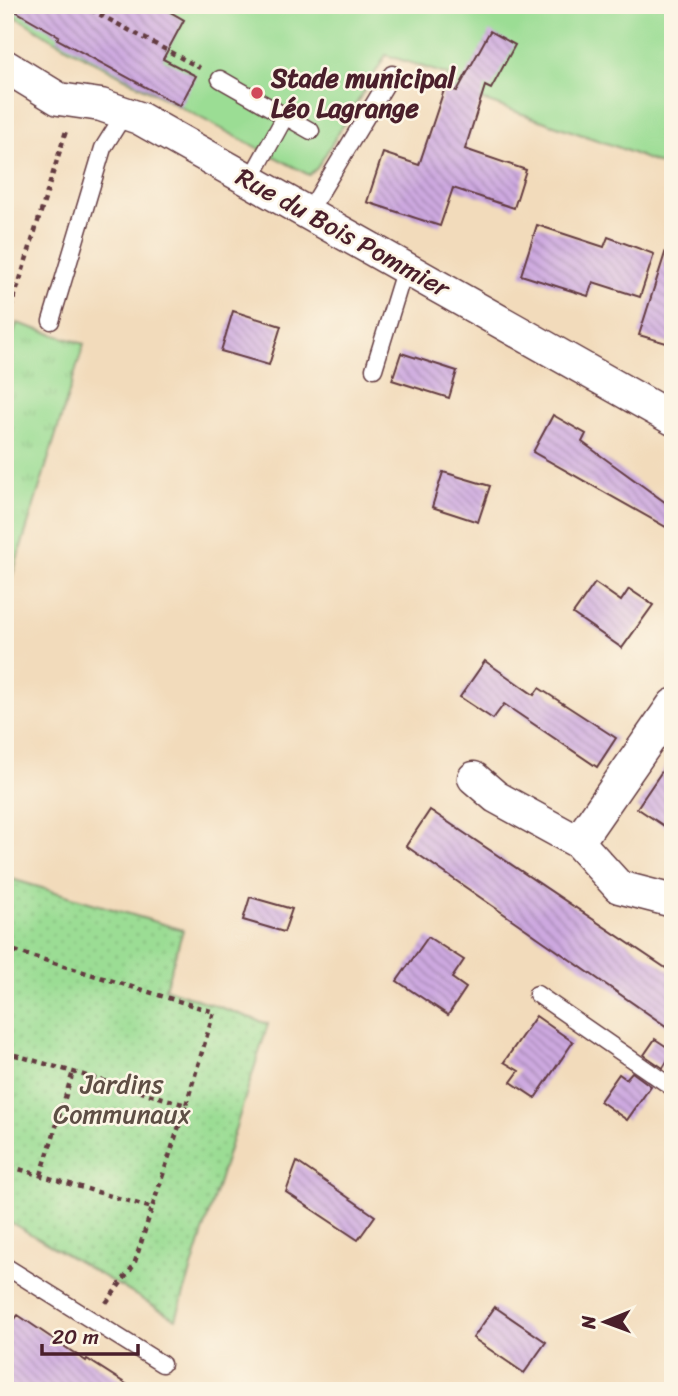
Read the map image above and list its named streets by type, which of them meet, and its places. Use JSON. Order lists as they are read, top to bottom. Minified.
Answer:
{"streets":{"street":["Rue du Bois Pommier"]},"parks":["Jardins Communaux"],"places":["Stade municipal Léo Lagrange"],"scale_bar":"20 m","north":"left"}
